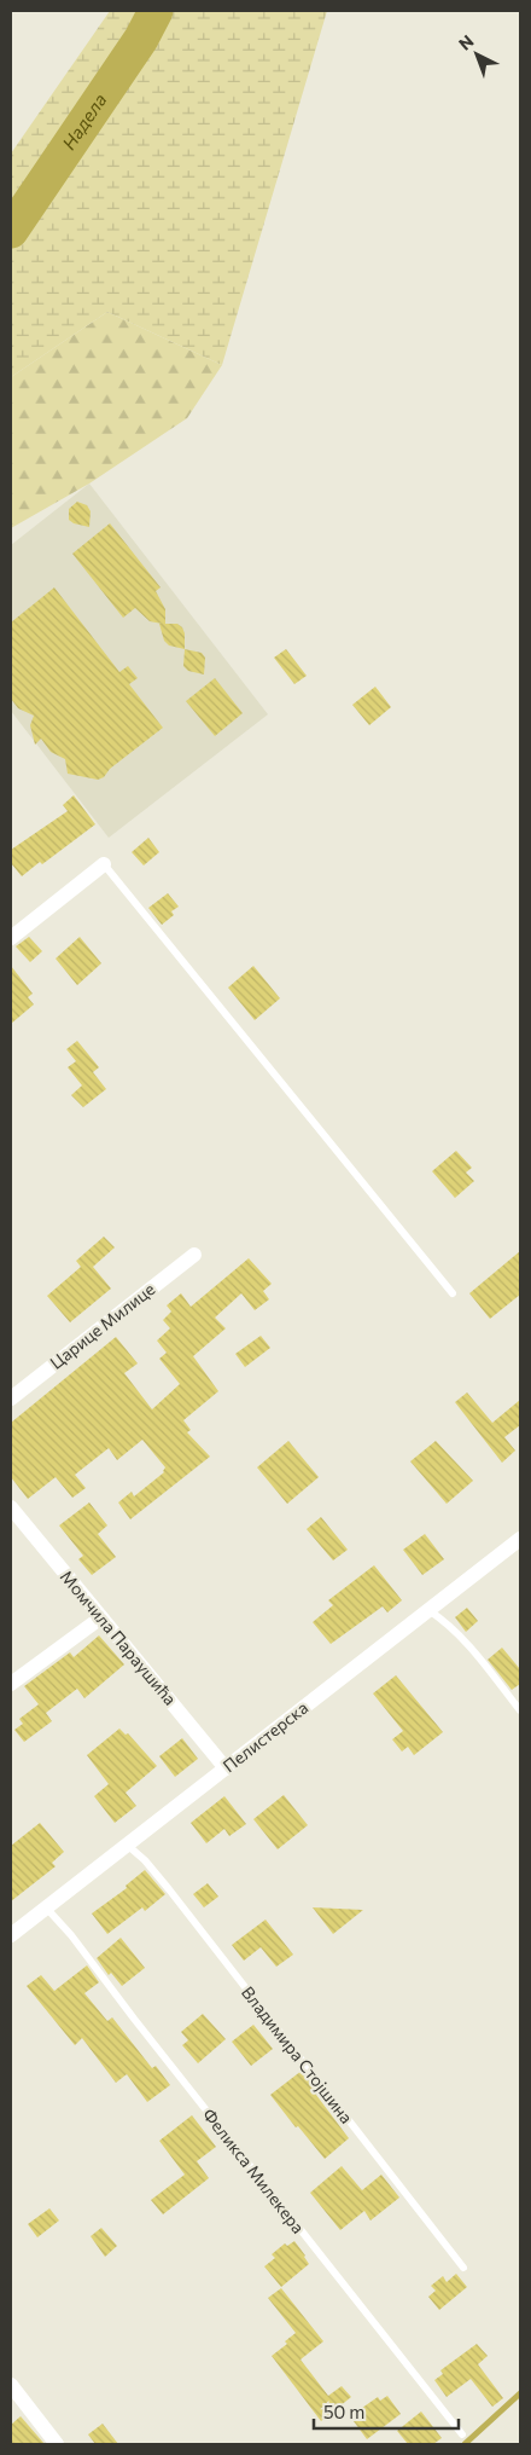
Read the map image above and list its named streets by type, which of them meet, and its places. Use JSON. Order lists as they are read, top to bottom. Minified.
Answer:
{"streets":{"street":["Царице Милице","Момчила Параушића","Пелистерска"],"lane":["Владимира Стојшина","Феликса Милекера"]},"crossings":[["Момчила Параушића","Пелистерска"],["Пелистерска","Владимира Стојшина"],["Пелистерска","Феликса Милекера"]],"water":["Надела"],"scale_bar":"50 m","north":"top left"}
